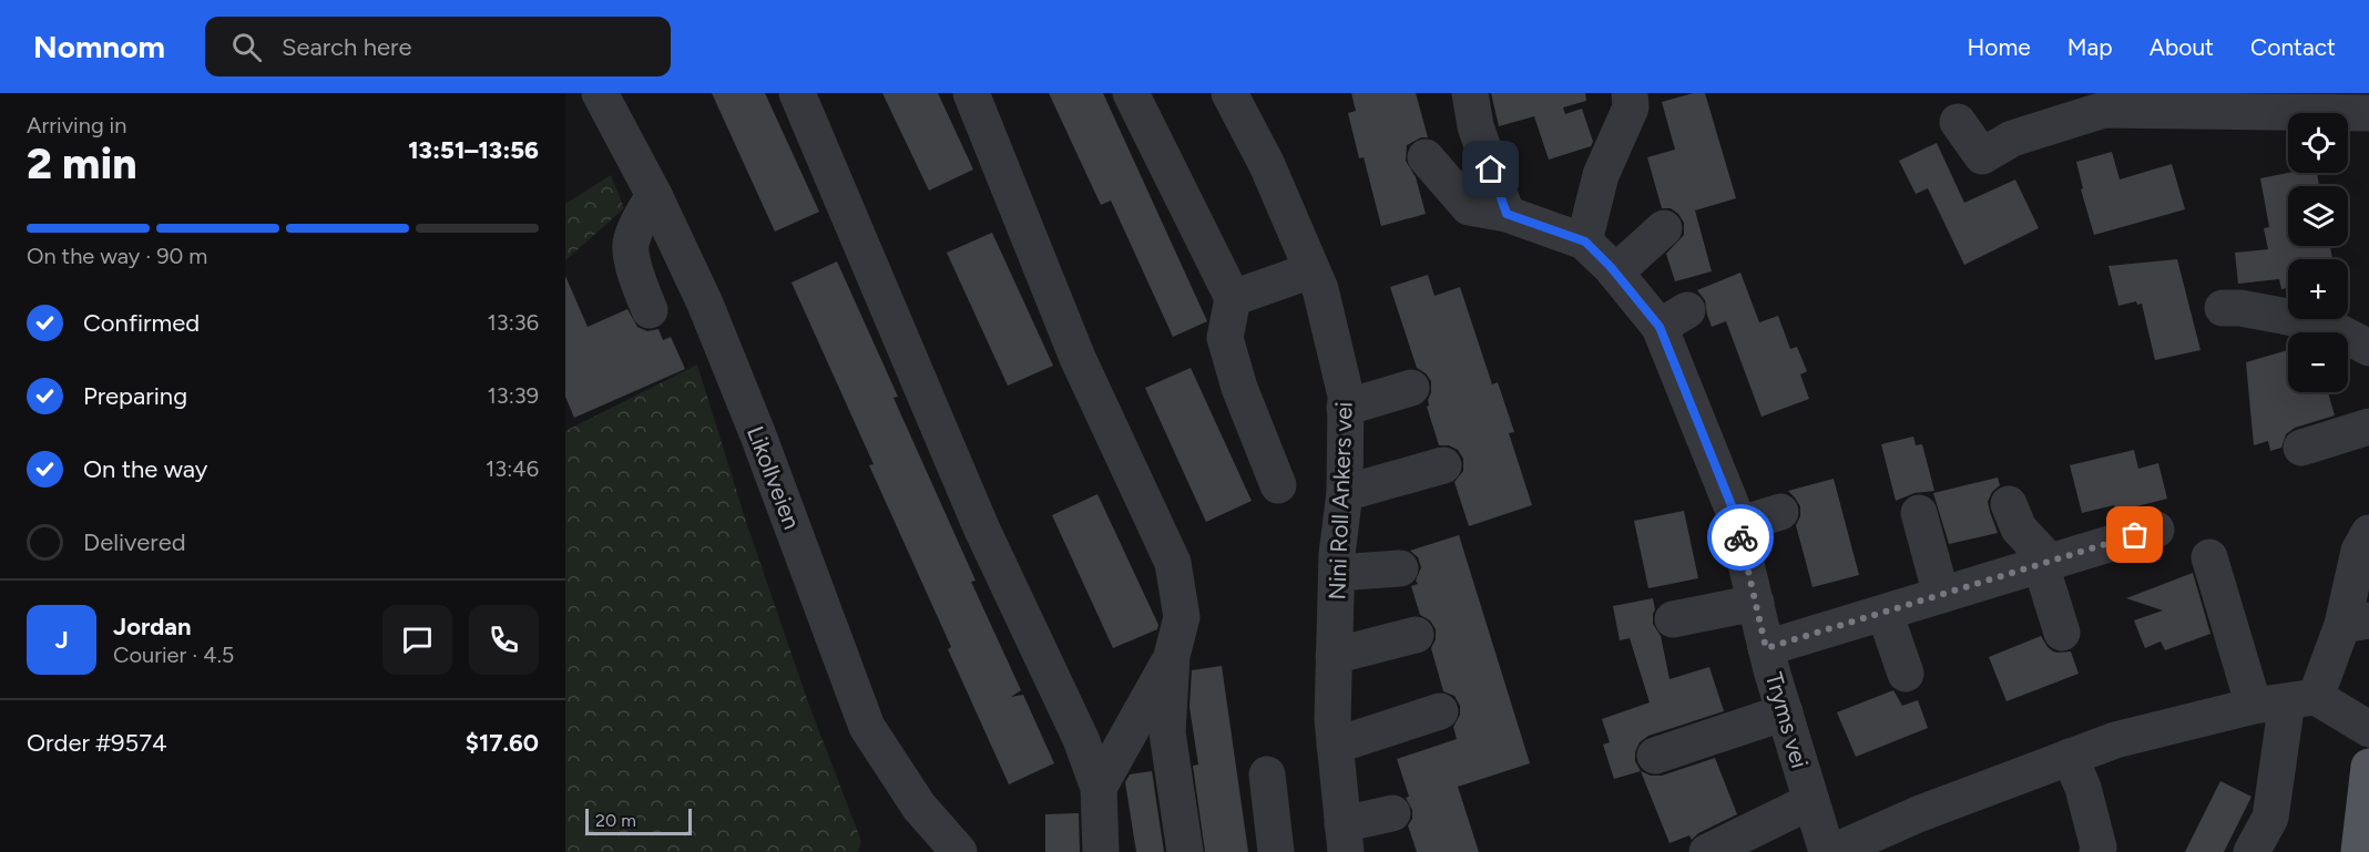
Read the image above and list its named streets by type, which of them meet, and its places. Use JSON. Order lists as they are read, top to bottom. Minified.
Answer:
{"streets":{"street":["Likollveien","Nini Roll Ankers vei","Tryms vei"]},"scale_bar":"20 m","page":{"header":"Nomnom","search":"Search here","nav":["Home","Map","About","Contact"],"heading":["2 min","Arriving in","13:51–13:56"],"panel":["Jordan","Courier · 4.5","Order #9574","$17.60"],"map_buttons":["+","−"],"bar":"On the way · 90 m","list":[["Confirmed","13:36"],["Preparing","13:39"],["On the way","13:46"],"Delivered"],"round":"J","scale":"20 m"}}
